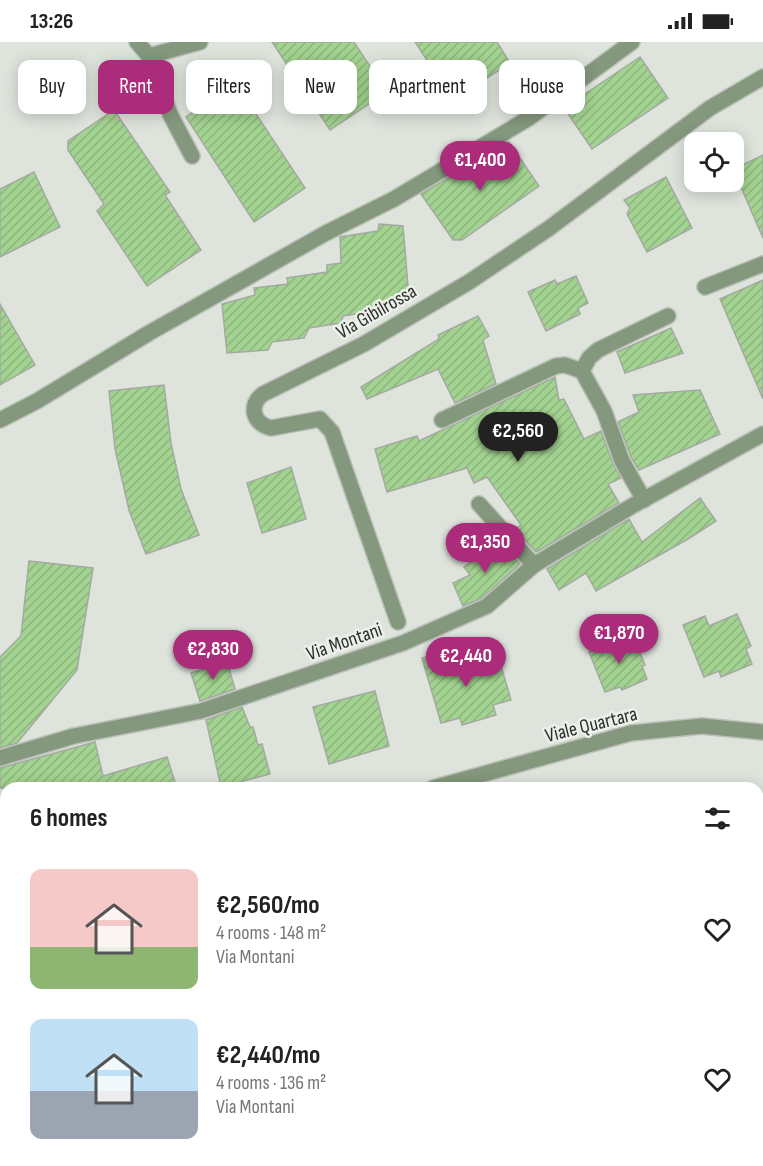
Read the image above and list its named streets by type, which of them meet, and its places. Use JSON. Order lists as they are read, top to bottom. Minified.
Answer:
{"streets":{"street":["Via Gibilrossa","Via Montani","Viale Quartara"]},"page":{"status":"13:26","chip":["Buy","Rent","Filters","New","Apartment","House"],"price":["€1,400","€2,560","€1,350","€1,870","€2,830","€2,440"],"heading":"6 homes","list":[{"name":"€2,560/mo","note":"4 rooms · 148 m² · Via Montani"},{"name":"€2,440/mo","note":"4 rooms · 136 m² · Via Montani"}]}}
